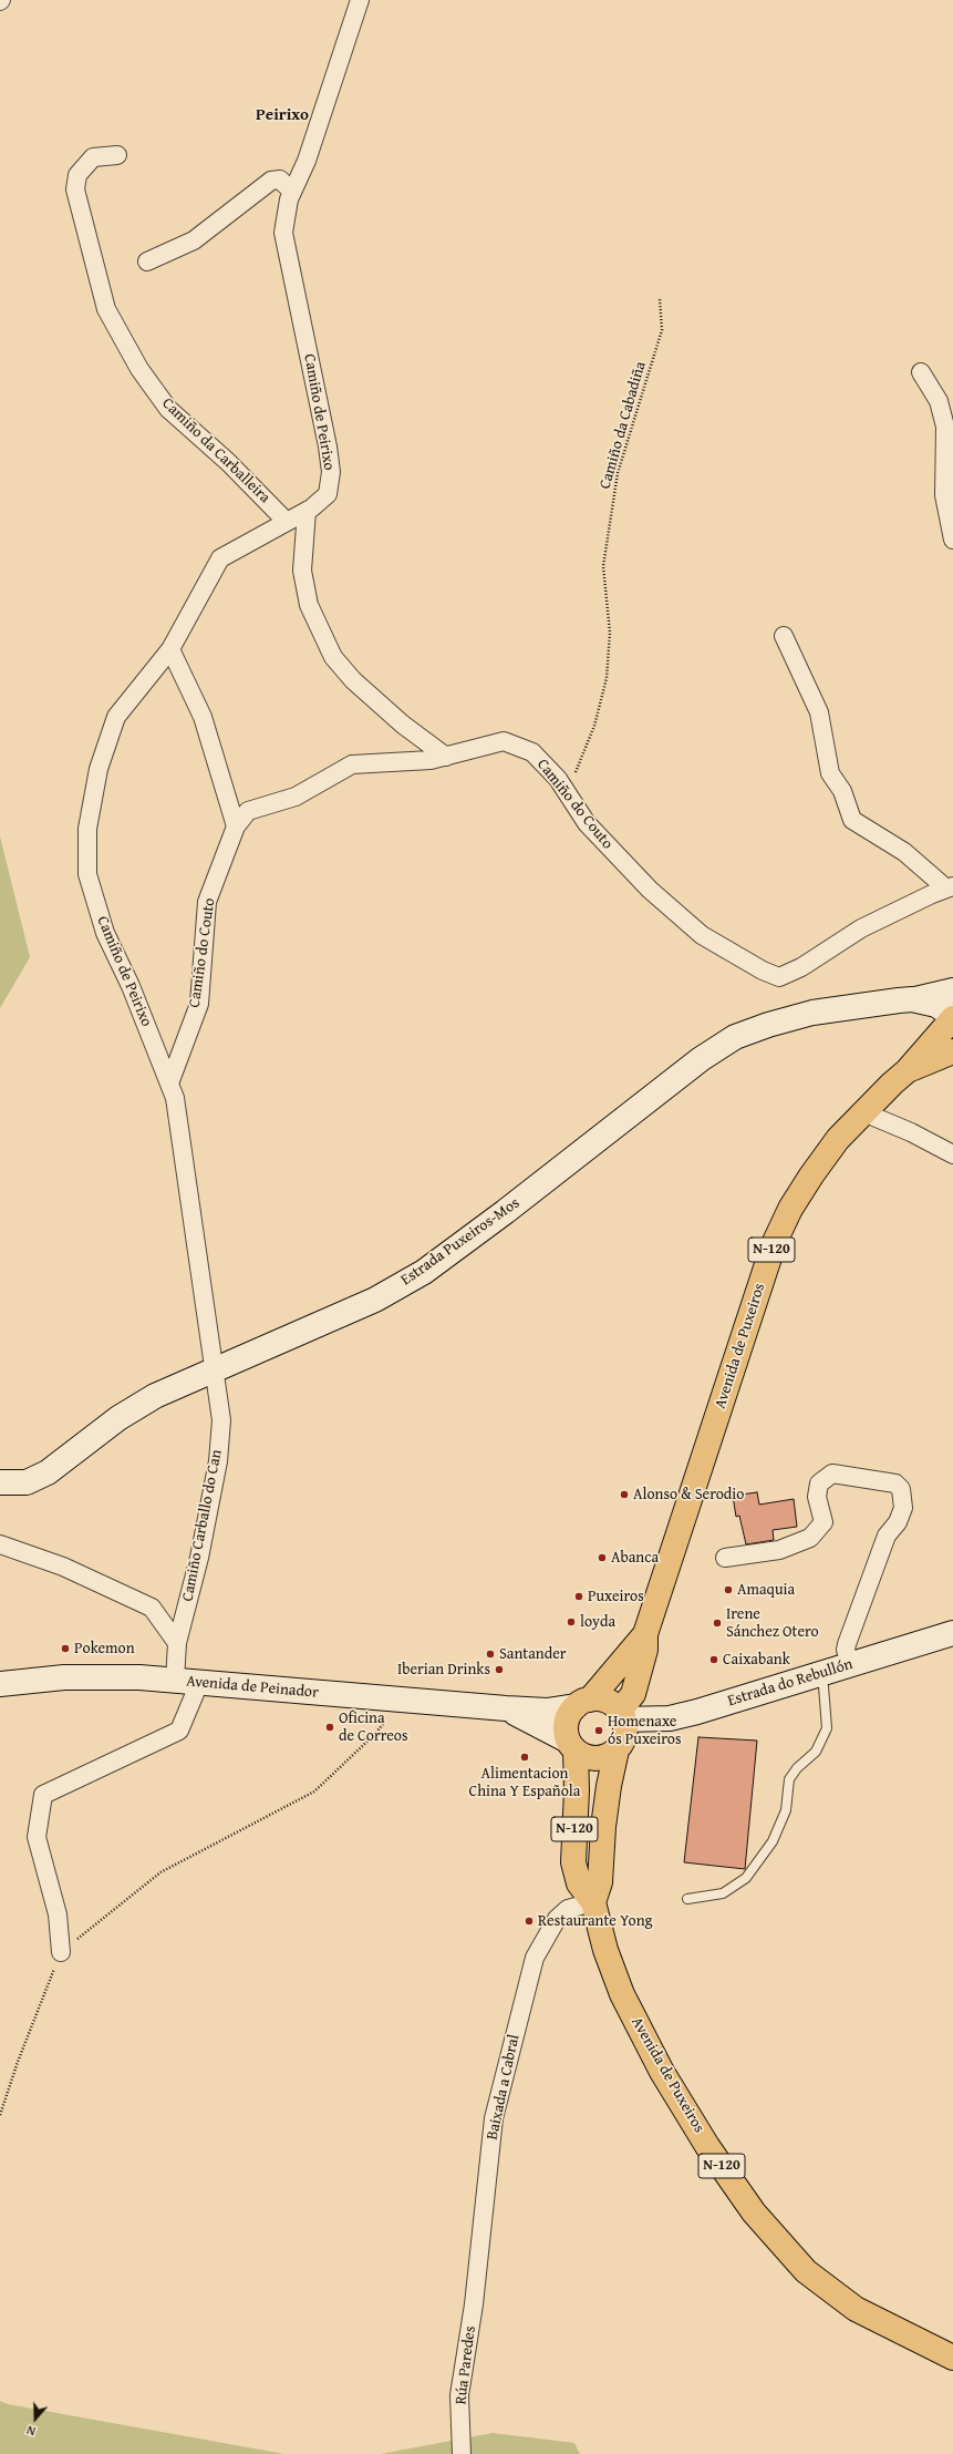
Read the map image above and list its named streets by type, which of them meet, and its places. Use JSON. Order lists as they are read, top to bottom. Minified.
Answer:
{"streets":{"highway":["N-120","Avenida de Puxeiros"],"street":["Camiño de Peirixo","Camiño da Carballeira","Camiño do Couto","Estrada Puxeiros-Mos","Camiño Carballo do Can","Estrada do Rebullón","Avenida de Peinador","Baixada a Cabral","Rúa Paredes"],"path":["Camiño da Cabadiña"]},"crossings":[["Camiño de Peirixo","Camiño da Carballeira"],["Camiño de Peirixo","Camiño do Couto"],["Camiño de Peirixo","Estrada Puxeiros-Mos"],["Camiño de Peirixo","Camiño Carballo do Can"],["Camiño da Cabadiña","Camiño do Couto"],["Estrada Puxeiros-Mos","Camiño Carballo do Can"],["N-120","Avenida de Puxeiros"],["N-120","Estrada do Rebullón"],["N-120","Avenida de Peinador"],["N-120","Baixada a Cabral"],["Avenida de Puxeiros","Estrada do Rebullón"],["Avenida de Puxeiros","Avenida de Peinador"],["Avenida de Puxeiros","Baixada a Cabral"],["Camiño Carballo do Can","Avenida de Peinador"],["Estrada do Rebullón","Avenida de Peinador"],["Baixada a Cabral","Rúa Paredes"]],"districts":["Peirixo"],"places":["Alonso & Serodio","Abanca","Amaquia","Puxeiros","loyda","Irene Sánchez Otero","Pokemon","Santander","Caixabank","Iberian Drinks","Oficina de Correos","Homenaxe ós Puxeiros","Alimentacion China Y Española","Restaurante Yong"],"north":"bottom"}
